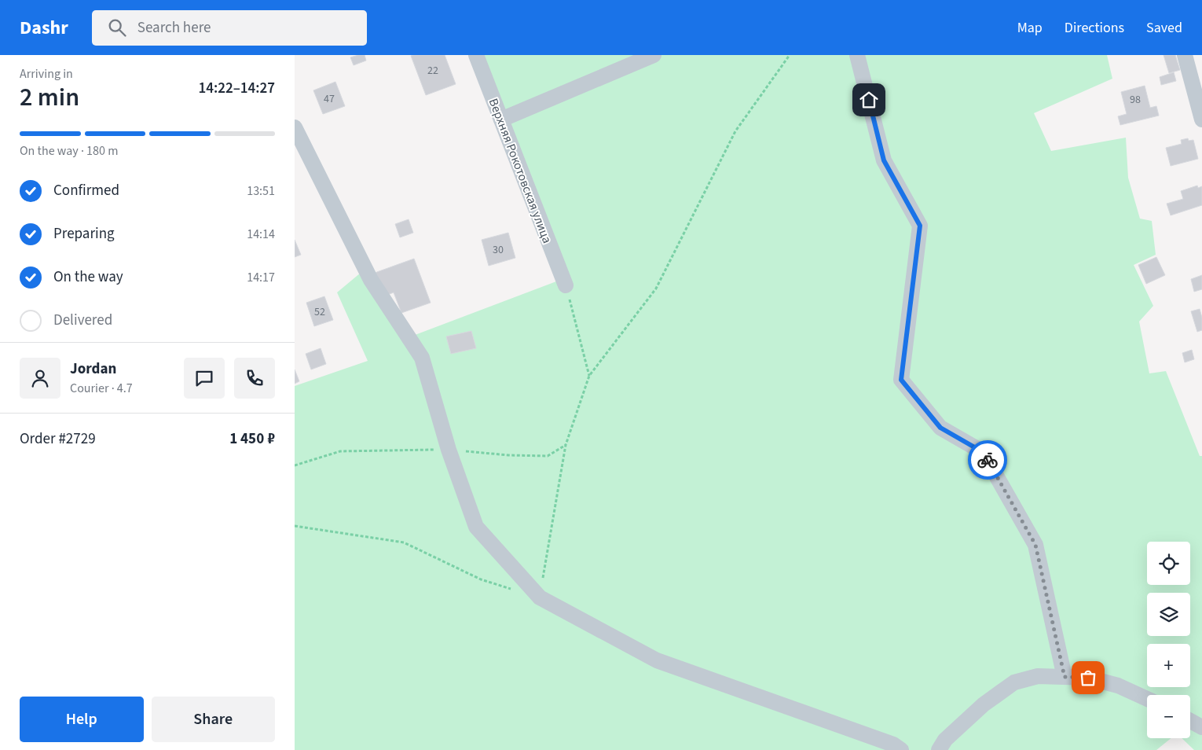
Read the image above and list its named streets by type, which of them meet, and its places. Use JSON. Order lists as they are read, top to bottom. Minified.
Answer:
{"streets":{"street":["Верхняя Рокотовская улица"]},"house_numbers":["22","47","98","30","52"],"page":{"header":"Dashr","search":"Search here","nav":["Map","Directions","Saved"],"heading":["2 min","Arriving in","14:22–14:27"],"panel":["Jordan","Courier · 4.7","Order #2729","1 450 ₽"],"bar":"On the way · 180 m","list":[["Confirmed","13:51"],["Preparing","14:14"],["On the way","14:17"],"Delivered"],"map_buttons":["+","−"],"buttons":["Help","Share"]}}
